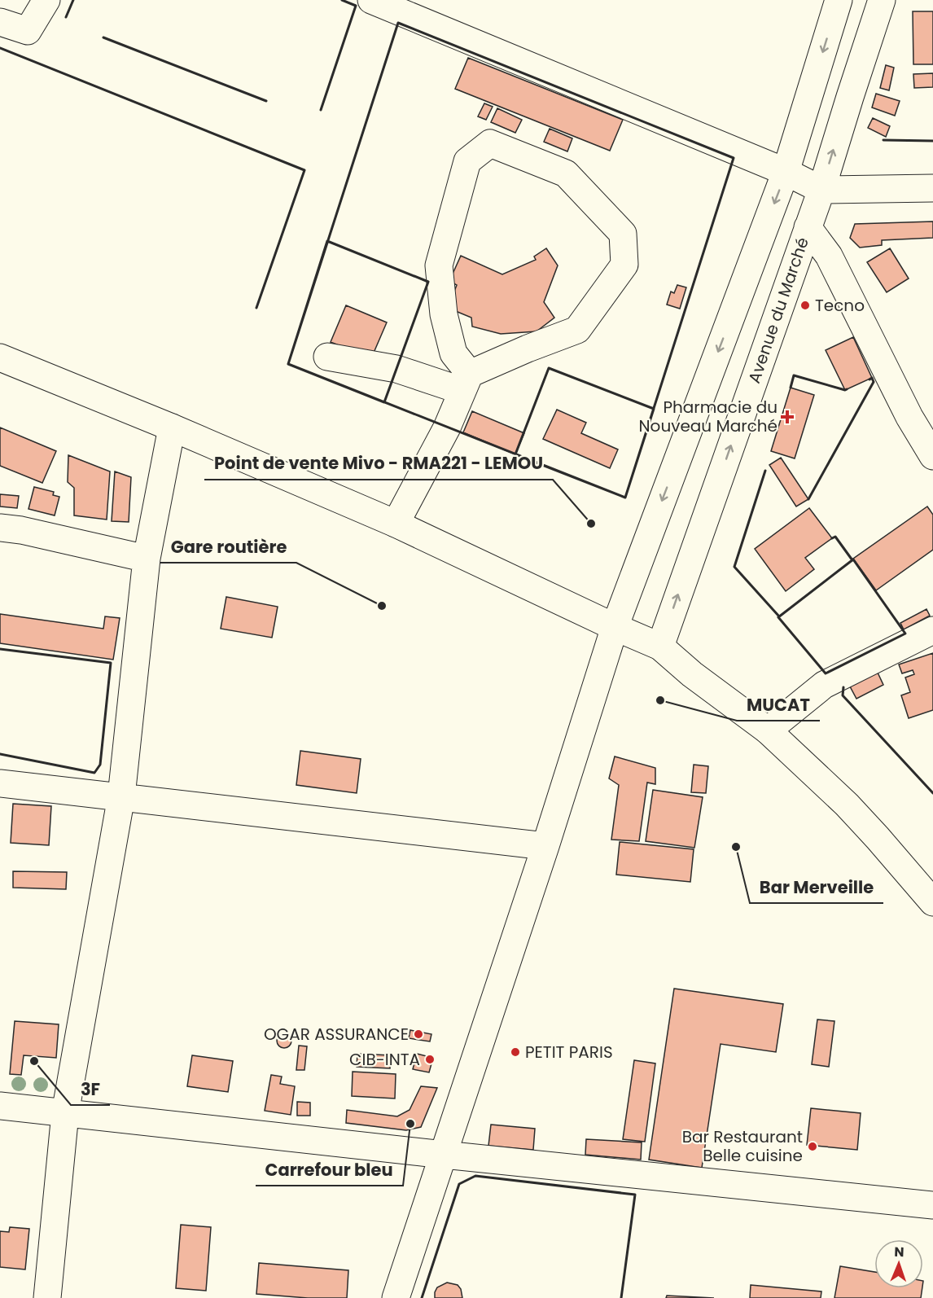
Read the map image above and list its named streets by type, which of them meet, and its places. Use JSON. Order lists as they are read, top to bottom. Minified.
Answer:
{"streets":{"main road":["Avenue du Marché"]},"places":{"other":["Tecno","Point de vente Mivo - RMA221 - LEMOU","Gare routière","MUCAT","Bar Merveille","OGAR ASSURANCE","PETIT PARIS","CIB-INTA","3F","Carrefour bleu","Bar Restaurant Belle cuisine"],"health":["Pharmacie du Nouveau Marché"]},"north":"top"}
